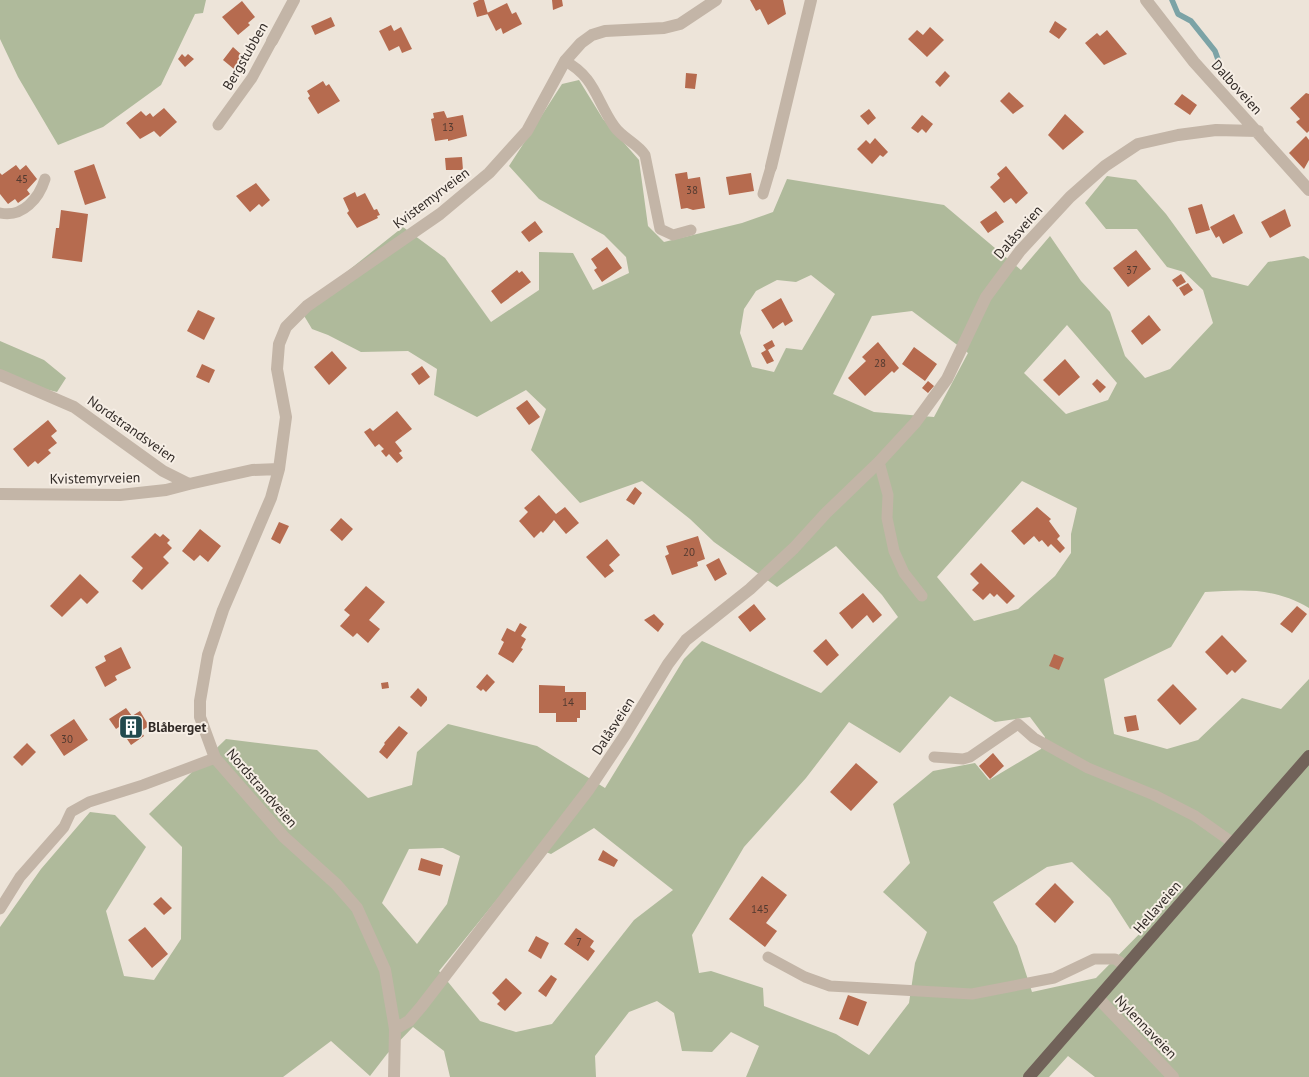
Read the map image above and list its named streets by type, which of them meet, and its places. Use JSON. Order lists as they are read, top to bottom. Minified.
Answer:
{"streets":{"main road":["Hellaveien"],"street":["Bergstubben","Dalboveien","Kvistemyrveien","Dalåsveien","Nordstrandsveien","Nordstrandveien","Nylennaveien"]},"crossings":[["Dalboveien","Dalåsveien"],["Kvistemyrveien","Nordstrandsveien"],["Kvistemyrveien","Nordstrandveien"],["Dalåsveien","Nordstrandveien"],["Hellaveien","Nylennaveien"]],"places":{"building":["Blåberget"]},"house_numbers":["13","45","38","37","28","20","14","30","145","7"]}
